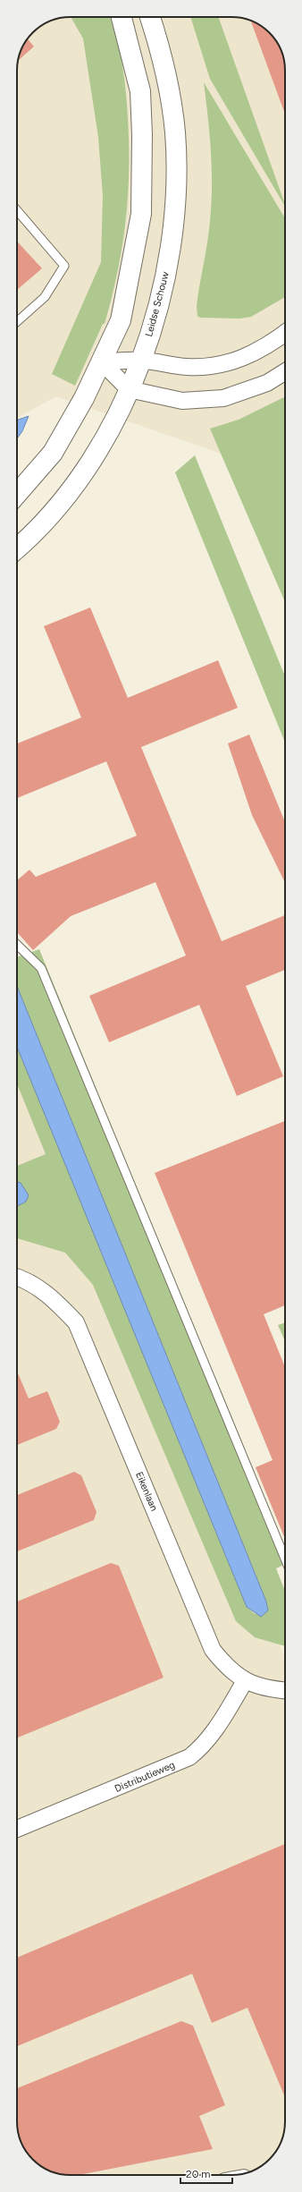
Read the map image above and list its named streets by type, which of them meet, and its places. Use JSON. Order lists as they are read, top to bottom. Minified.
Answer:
{"streets":{"street":["Leidse Schouw","Eikenlaan","Distributieweg"]},"crossings":[["Eikenlaan","Distributieweg"]],"scale_bar":"20 m"}
